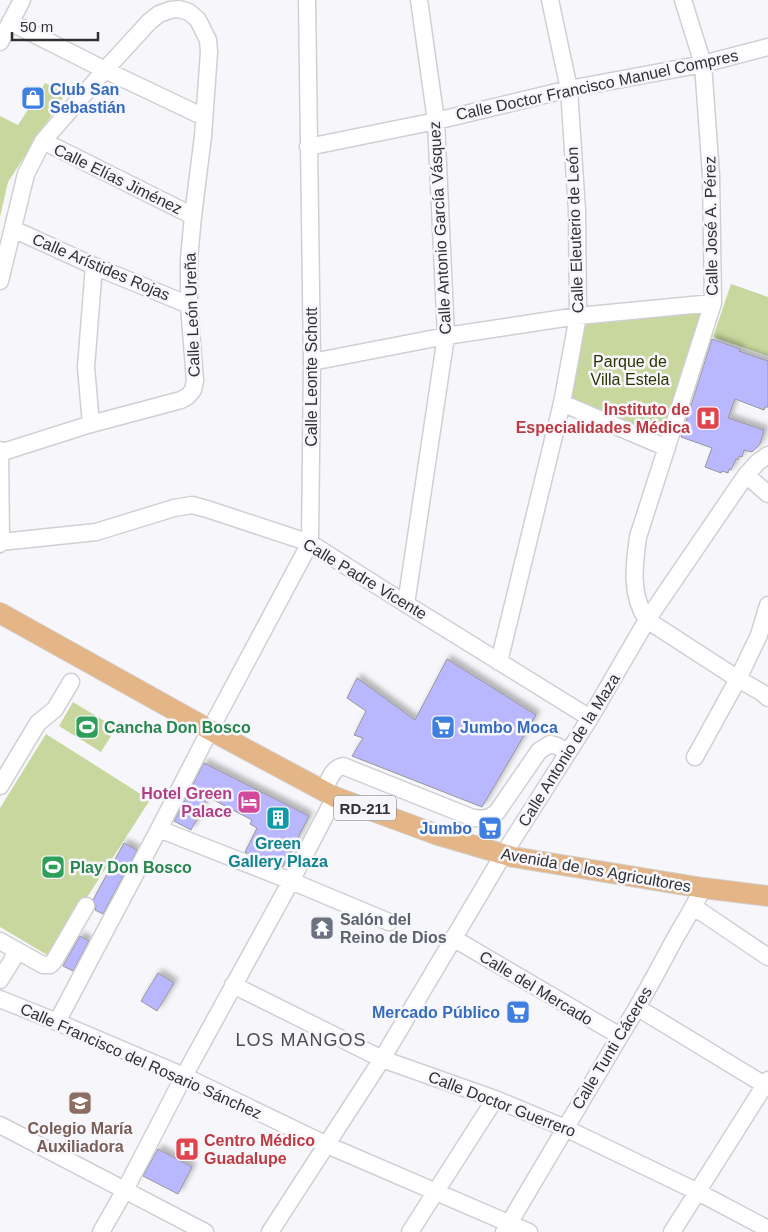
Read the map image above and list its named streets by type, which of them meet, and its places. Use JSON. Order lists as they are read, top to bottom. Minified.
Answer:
{"streets":{"main road":["RD-211","Avenida de los Agricultores"],"street":["Calle Doctor Francisco Manuel Compres","Calle Elías Jiménez","Calle José A. Pérez","Calle Antonio García Vásquez","Calle Eleuterio de León","Calle Arístides Rojas","Calle León Ureña","Calle Leonte Schott","Calle Padre Vicente","Calle Antonio de la Maza","Calle del Mercado","Calle Tunti Cáceres","Calle Francisco del Rosario Sánchez","Calle Doctor Guerrero"]},"crossings":[["Calle Doctor Francisco Manuel Compres","Calle José A. Pérez"],["Calle Doctor Francisco Manuel Compres","Calle Antonio García Vásquez"],["Calle Doctor Francisco Manuel Compres","Calle Eleuterio de León"],["Calle Doctor Francisco Manuel Compres","Calle Leonte Schott"],["Calle Elías Jiménez","Calle León Ureña"],["Calle José A. Pérez","Calle Antonio de la Maza"],["Calle Antonio García Vásquez","Calle Padre Vicente"],["Calle Eleuterio de León","Calle Padre Vicente"],["Calle Arístides Rojas","Calle León Ureña"],["Calle Leonte Schott","Calle Padre Vicente"],["Calle Leonte Schott","Avenida de los Agricultores"],["Calle Leonte Schott","Calle Francisco del Rosario Sánchez"],["Calle Padre Vicente","Calle Antonio de la Maza"],["Calle Antonio de la Maza","Avenida de los Agricultores"],["Calle Antonio de la Maza","Calle del Mercado"],["Calle Antonio de la Maza","Calle Francisco del Rosario Sánchez"],["Calle Antonio de la Maza","Calle Doctor Guerrero"],["Avenida de los Agricultores","Calle Tunti Cáceres"],["Calle del Mercado","Calle Tunti Cáceres"],["Calle Tunti Cáceres","Calle Francisco del Rosario Sánchez"],["Calle Tunti Cáceres","Calle Doctor Guerrero"]],"districts":["LOS MANGOS"],"parks":["Parque de Villa Estela"],"places":{"shop":["Club San Sebastián"],"hospital":["Instituto de Especialidades Médica","Centro Médico Guadalupe"],"sports":["Cancha Don Bosco","Play Don Bosco"],"supermarket":["Jumbo Moca","Jumbo","Mercado Público"],"hotel":["Hotel Green Palace"],"building":["Green Gallery Plaza"],"temple":["Salón del Reino de Dios"],"school or university":["Colegio María Auxiliadora"]},"scale_bar":"50 m"}
